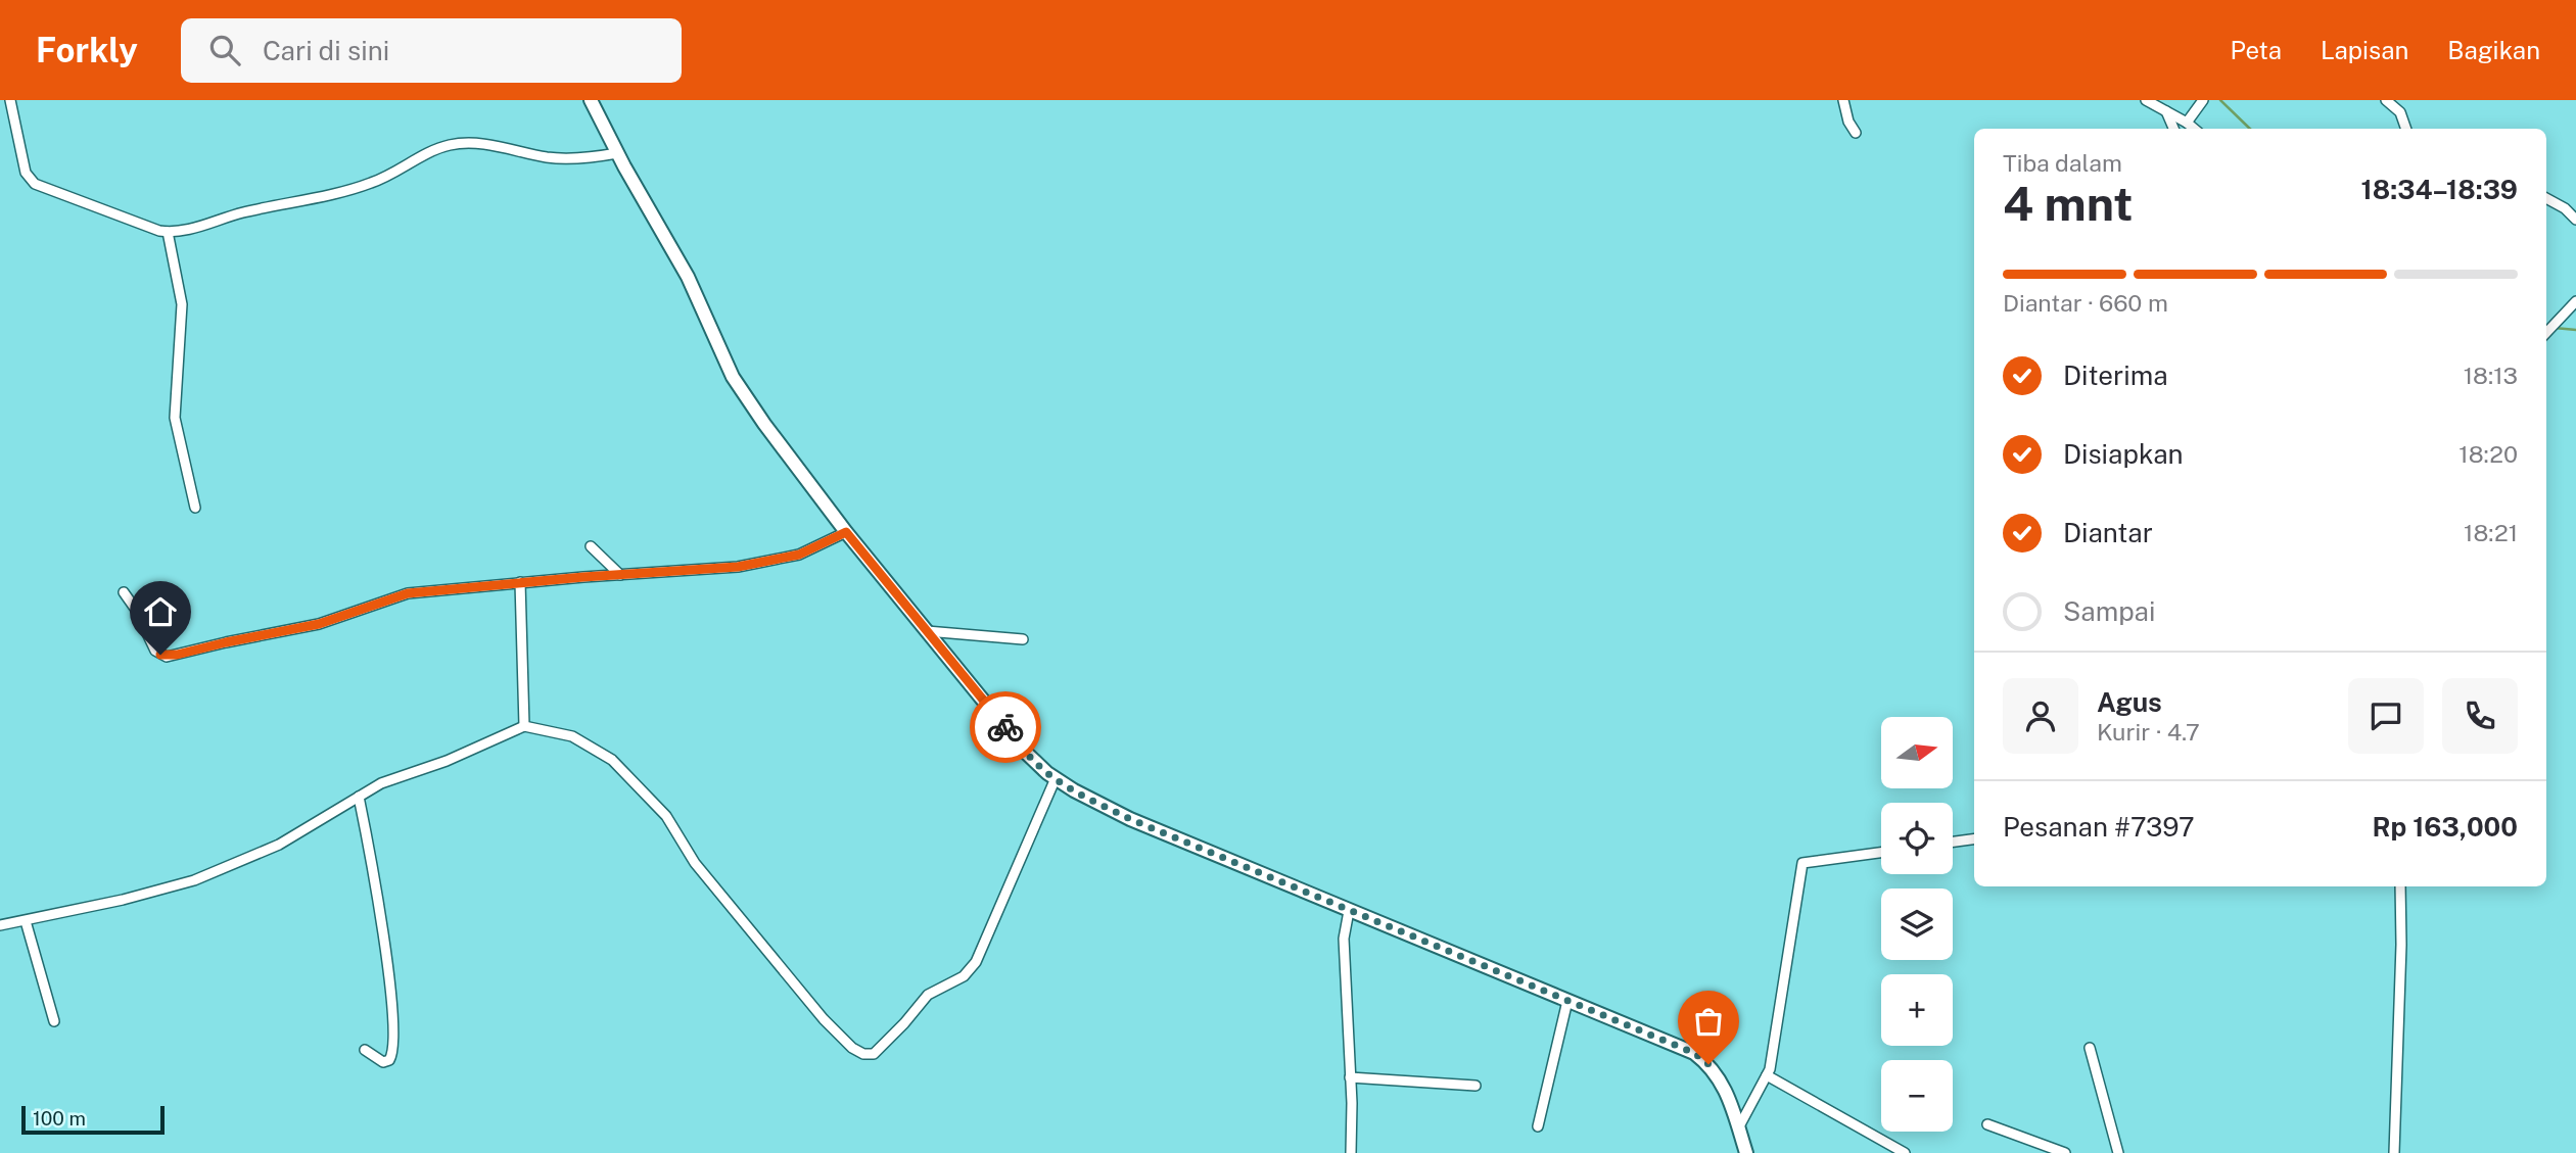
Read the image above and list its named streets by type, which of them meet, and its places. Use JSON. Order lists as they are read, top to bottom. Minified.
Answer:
{"scale_bar":"100 m","north":"right","page":{"header":"Forkly","search":"Cari di sini","nav":["Peta","Lapisan","Bagikan"],"heading":["4 mnt","Tiba dalam","18:34–18:39"],"panel":["Agus","Kurir · 4.7","Pesanan #7397","Rp 163,000"],"bar":"Diantar · 660 m","list":[["Diterima","18:13"],["Disiapkan","18:20"],["Diantar","18:21"],"Sampai"],"map_buttons":["+","−"],"scale":"100 m"}}
